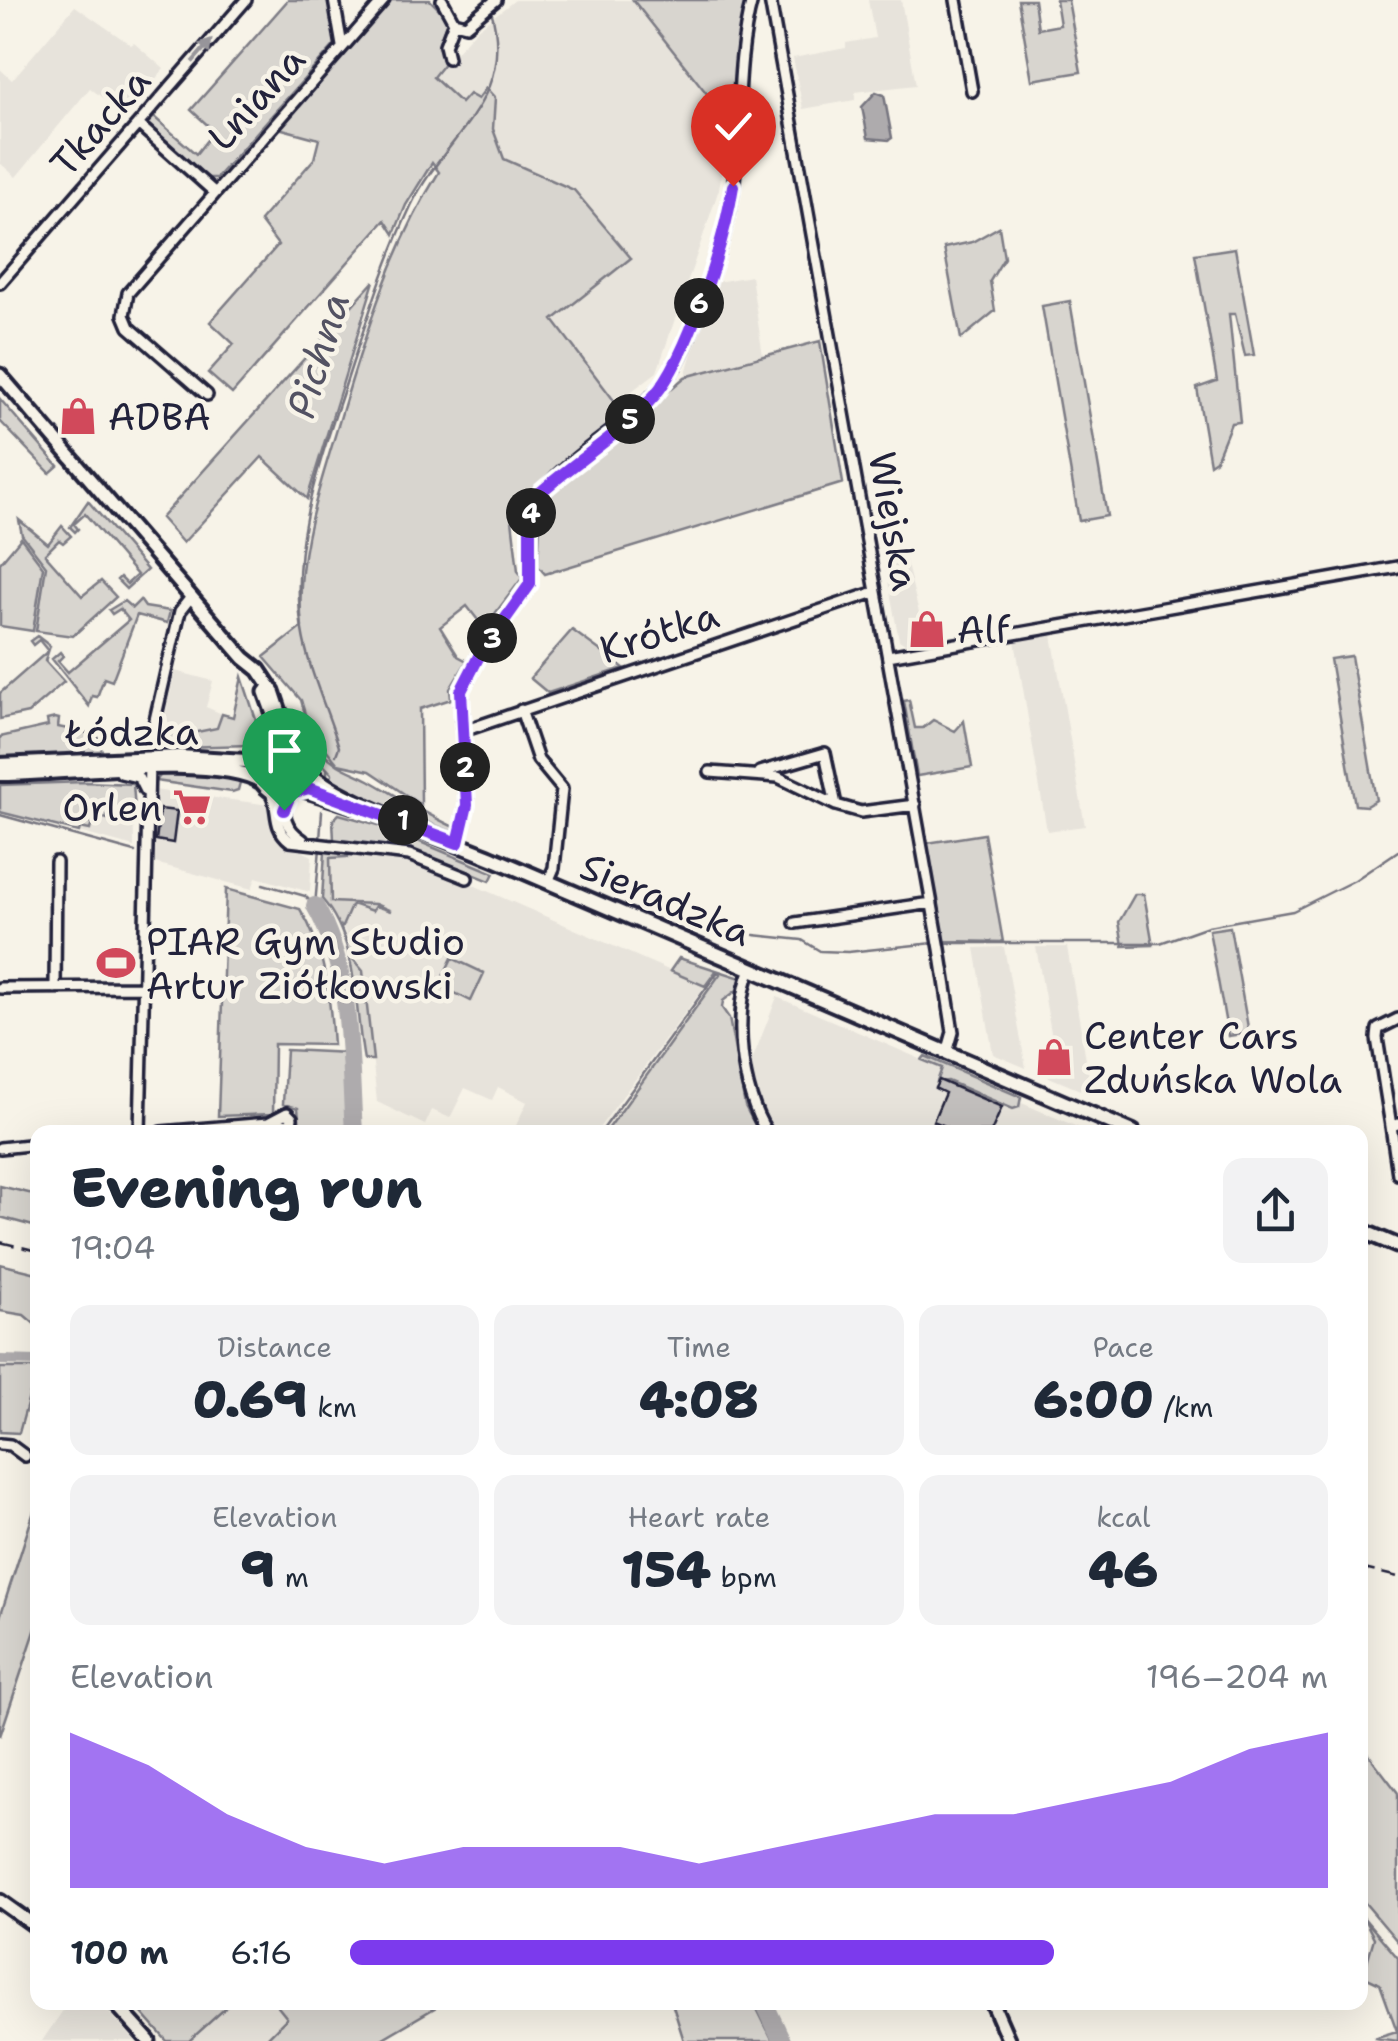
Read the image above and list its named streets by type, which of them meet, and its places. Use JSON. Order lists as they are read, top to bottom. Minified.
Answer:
{"streets":{"main road":["Łódzka","Sieradzka"],"street":["Lniana","Tkacka","Wiejska","Krótka"]},"crossings":[["Lniana","Tkacka"],["Wiejska","Krótka"],["Wiejska","Sieradzka"],["Łódzka","Sieradzka"]],"one_way":["Tkacka"],"water":["Pichna"],"places":{"shop":["ADBA","Alf","Center Cars Zduńska Wola"],"supermarket":["Orlen"],"sports":["PIAR Gym Studio Artur Ziółkowski"]},"page":{"pins":["6","5","4","3","2","1"],"heading":["Evening run","19:04"],"stats":[["Distance","0.69 km"],["Time","4:08"],["Pace","6:00 /km"],["Elevation","9 m"],["Heart rate","154 bpm"],["kcal","46"]],"chart":["Elevation","196–204 m"],"list":[{"name":"100 m","note":"6:16"}]}}
